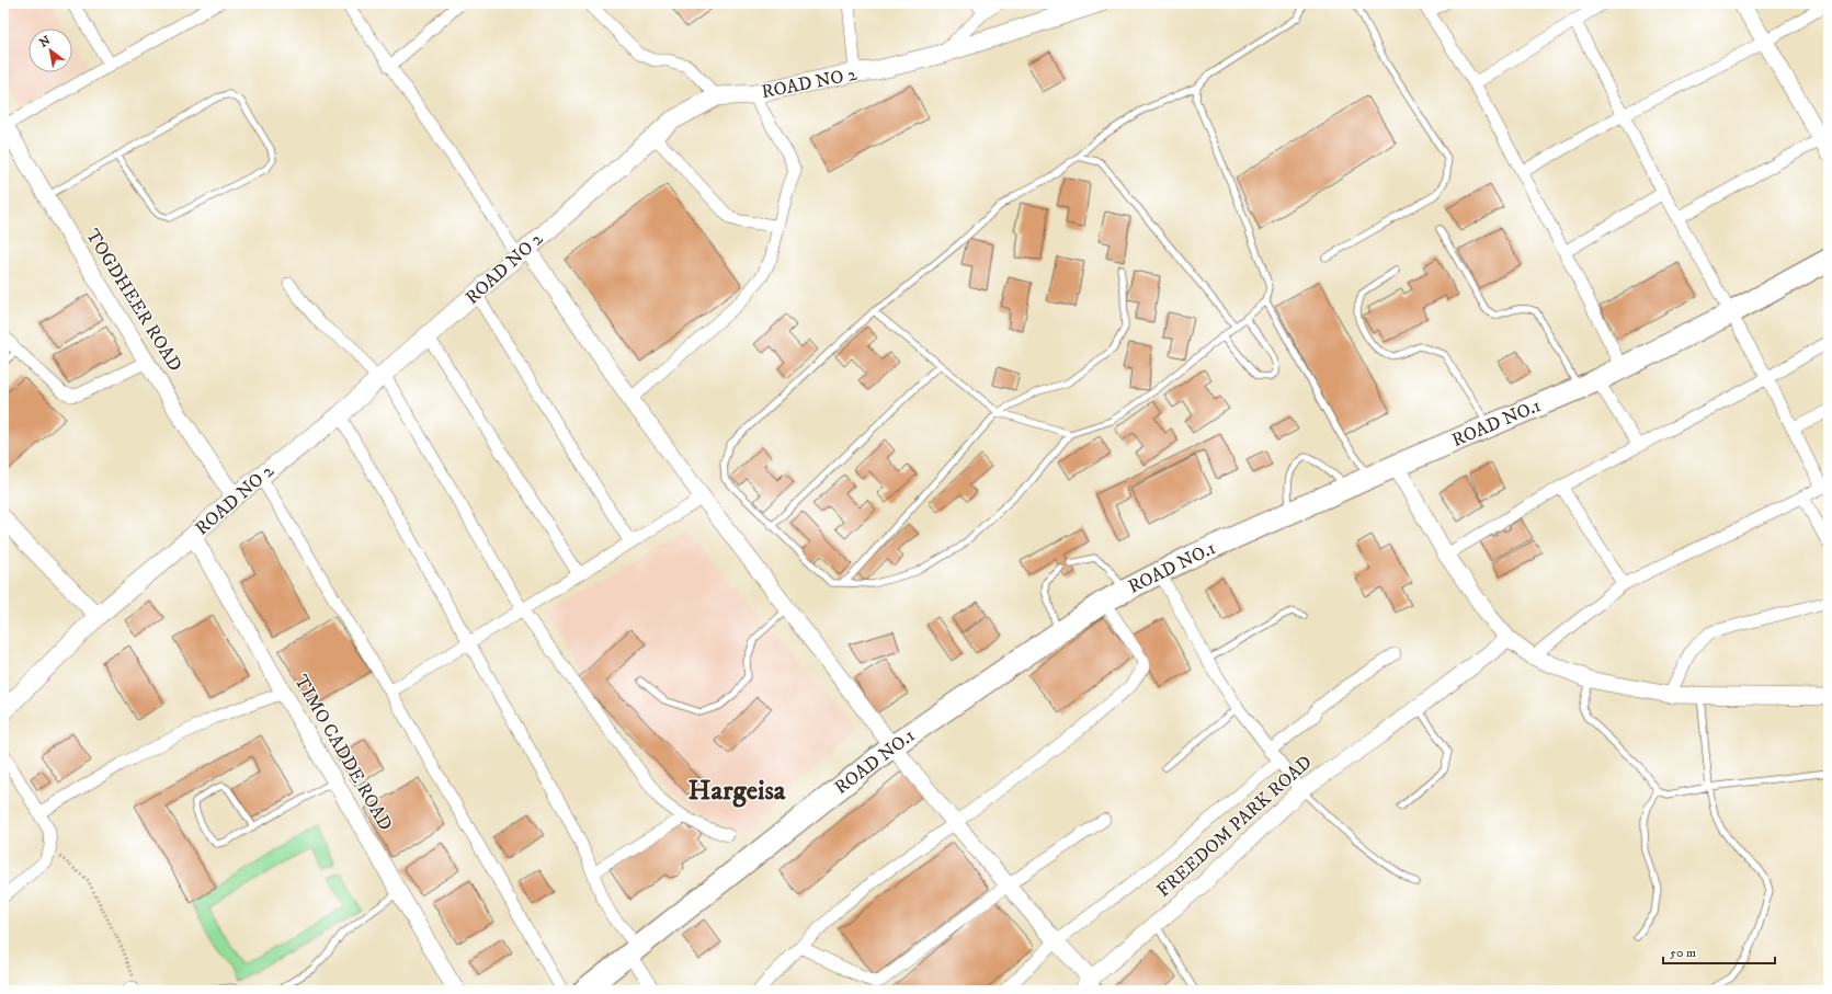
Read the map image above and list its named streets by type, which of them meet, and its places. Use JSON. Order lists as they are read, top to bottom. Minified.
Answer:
{"streets":{"highway":["ROAD NO.1"],"main road":["ROAD NO 2"],"street":["TOGDHEER ROAD","TIMO CADDE ROAD","FREEDOM PARK ROAD"]},"crossings":[["ROAD NO 2","TOGDHEER ROAD"],["ROAD NO 2","TIMO CADDE ROAD"]],"districts":["Hargeisa"],"scale_bar":"50 m","north":"top left"}
